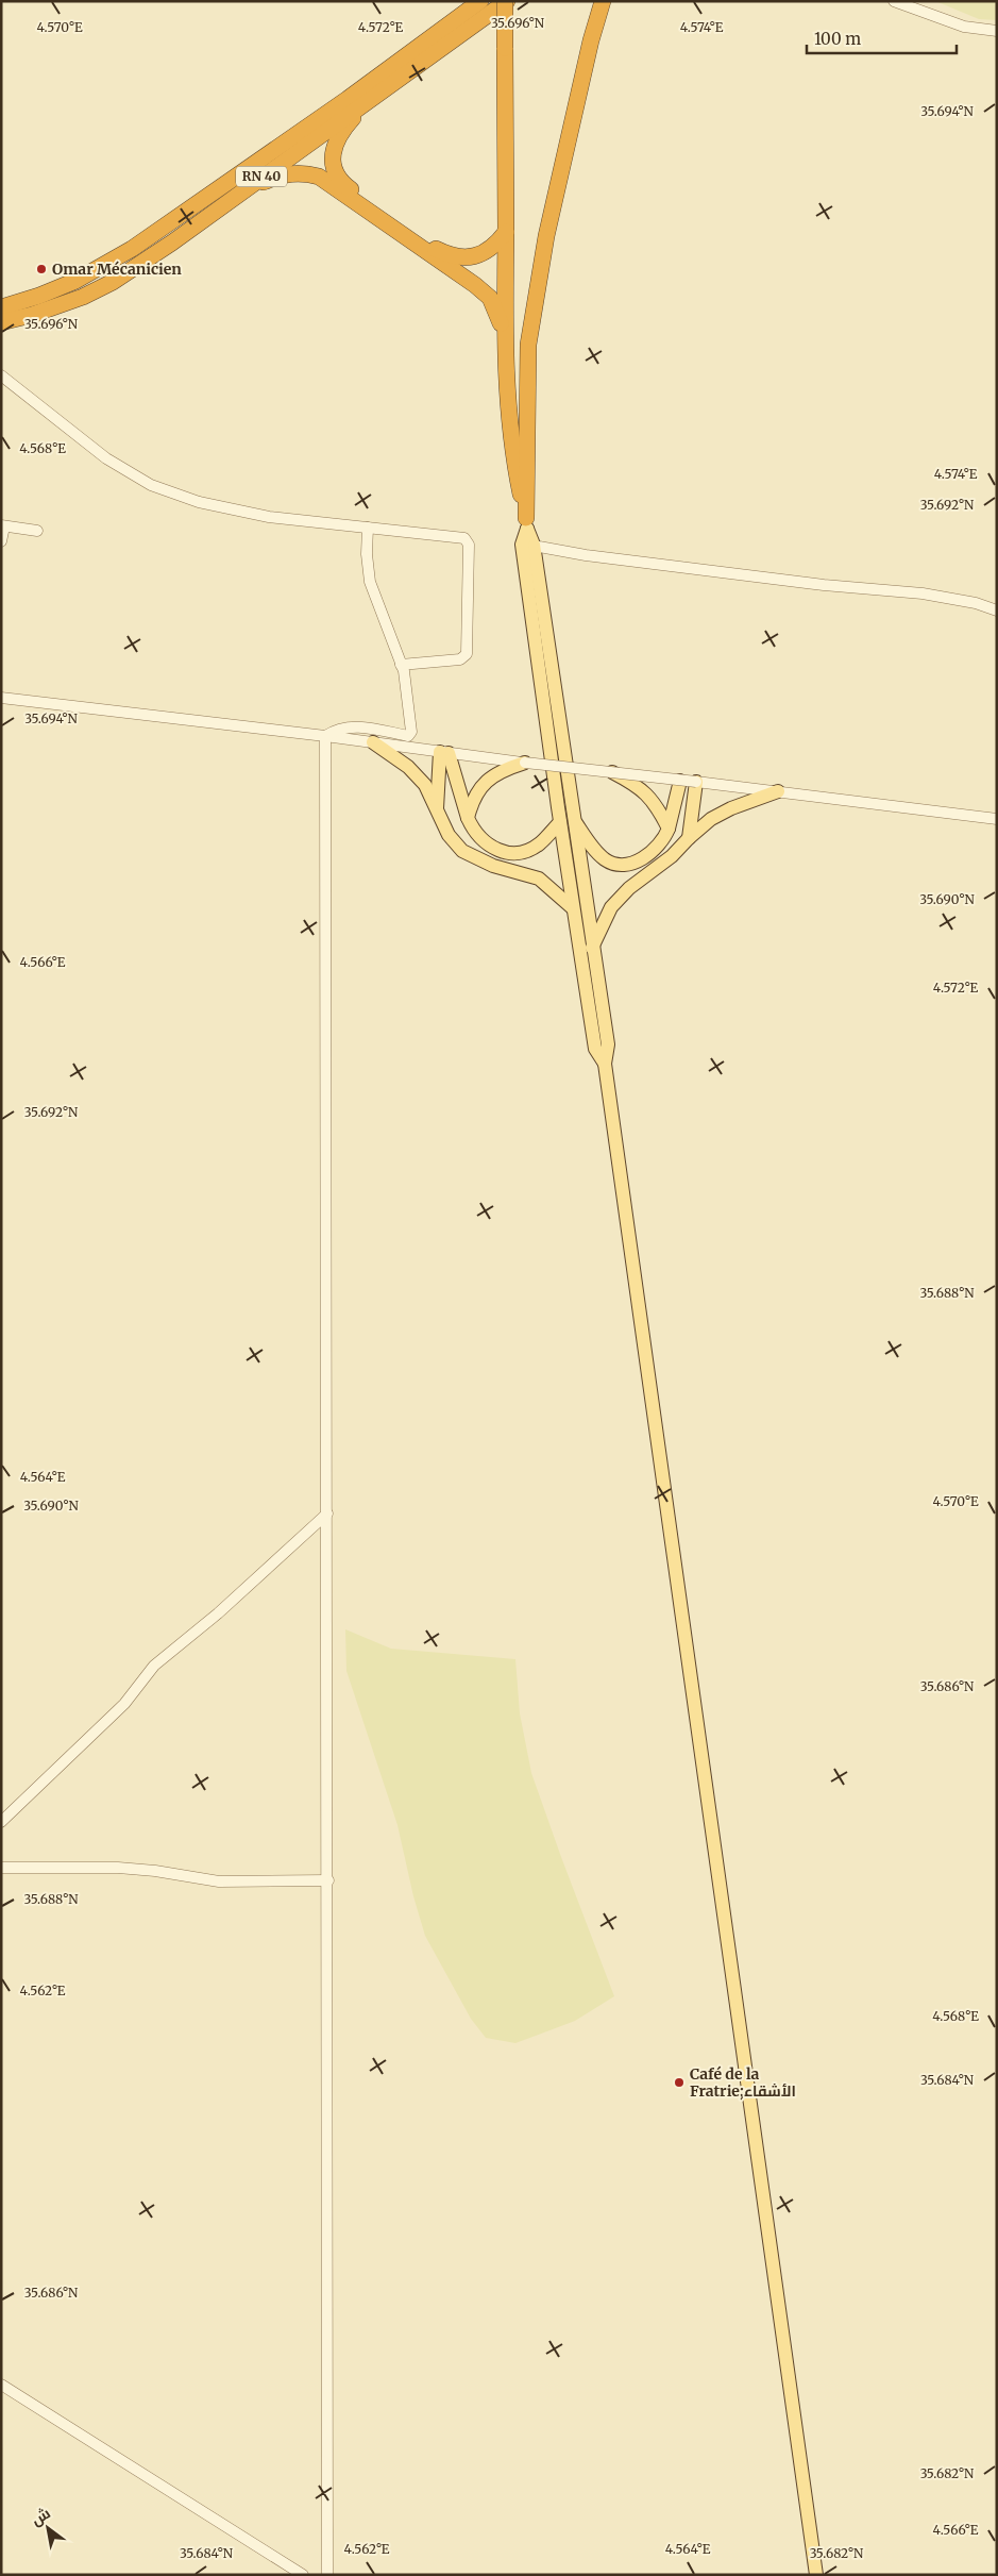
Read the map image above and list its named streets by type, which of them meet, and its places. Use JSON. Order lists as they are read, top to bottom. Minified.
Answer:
{"streets":{"highway":["RN 40"]},"places":["Omar Mécanicien","Café de la Fratrie;الأشقاء"],"scale_bar":"100 m","north":"top left","coordinates":["35.696°N","4.570°E","4.572°E","4.574°E","35.694°N","4.568°E","35.692°N","35.690°N","4.566°E","35.688°N","4.564°E","35.686°N","4.562°E","35.684°N","35.682°N"]}
